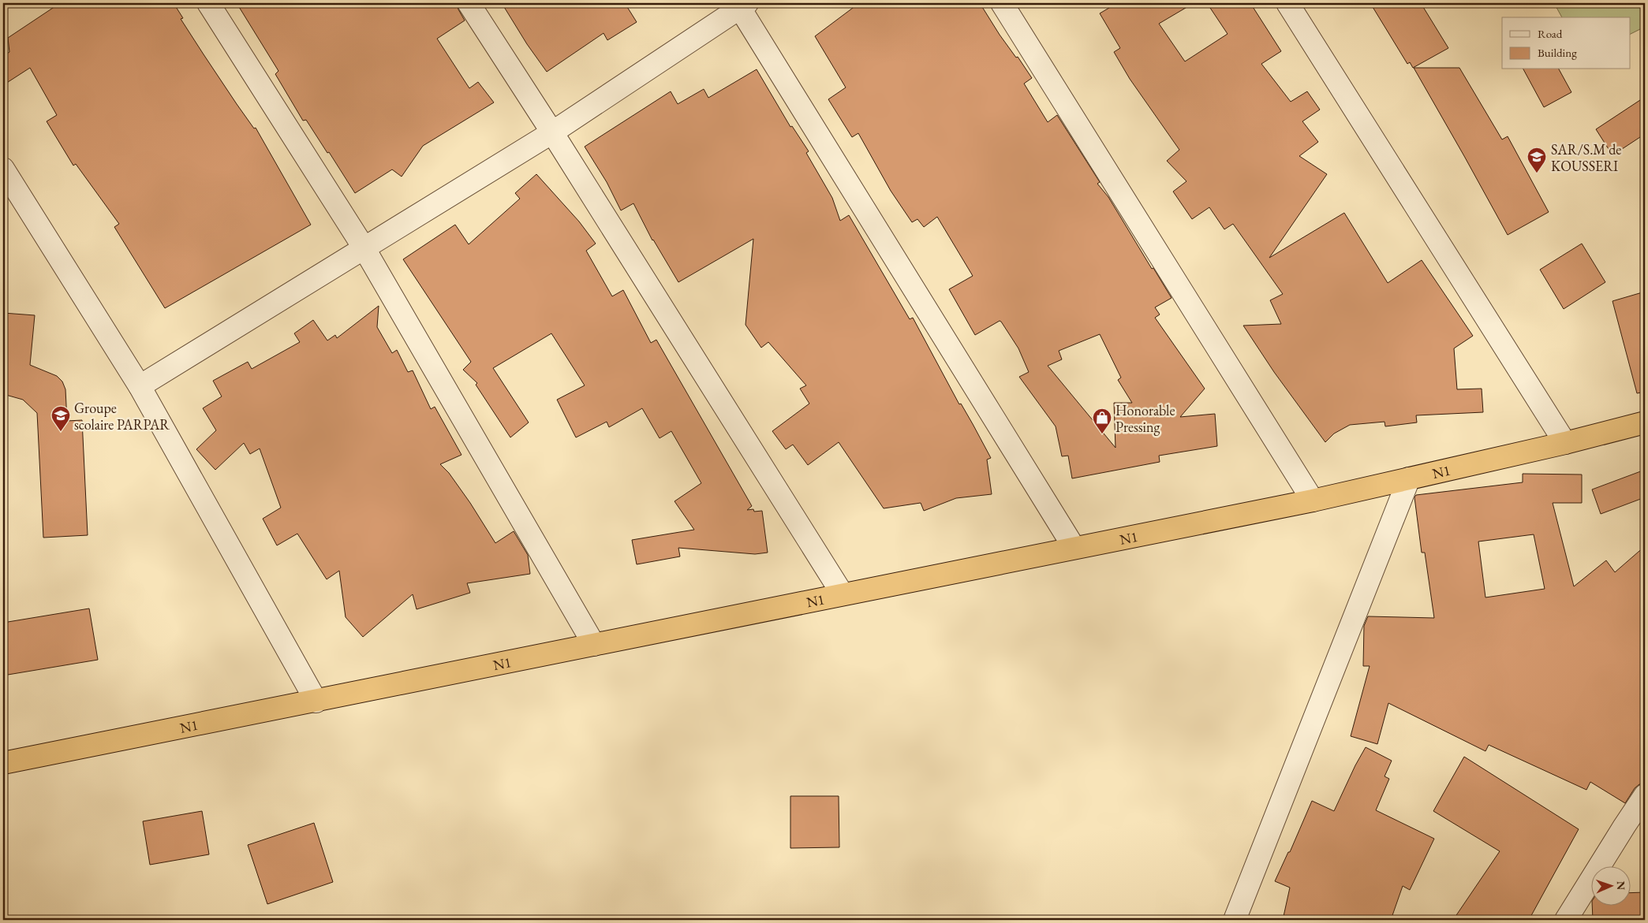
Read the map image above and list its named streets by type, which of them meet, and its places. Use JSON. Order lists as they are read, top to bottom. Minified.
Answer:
{"streets":{"highway":["N1"]},"places":{"school or university":["SAR/S.M de KOUSSERI","Groupe scolaire PARPAR"],"shop":["Honorable Pressing"]},"legend":["Road","Building"],"north":"right"}
